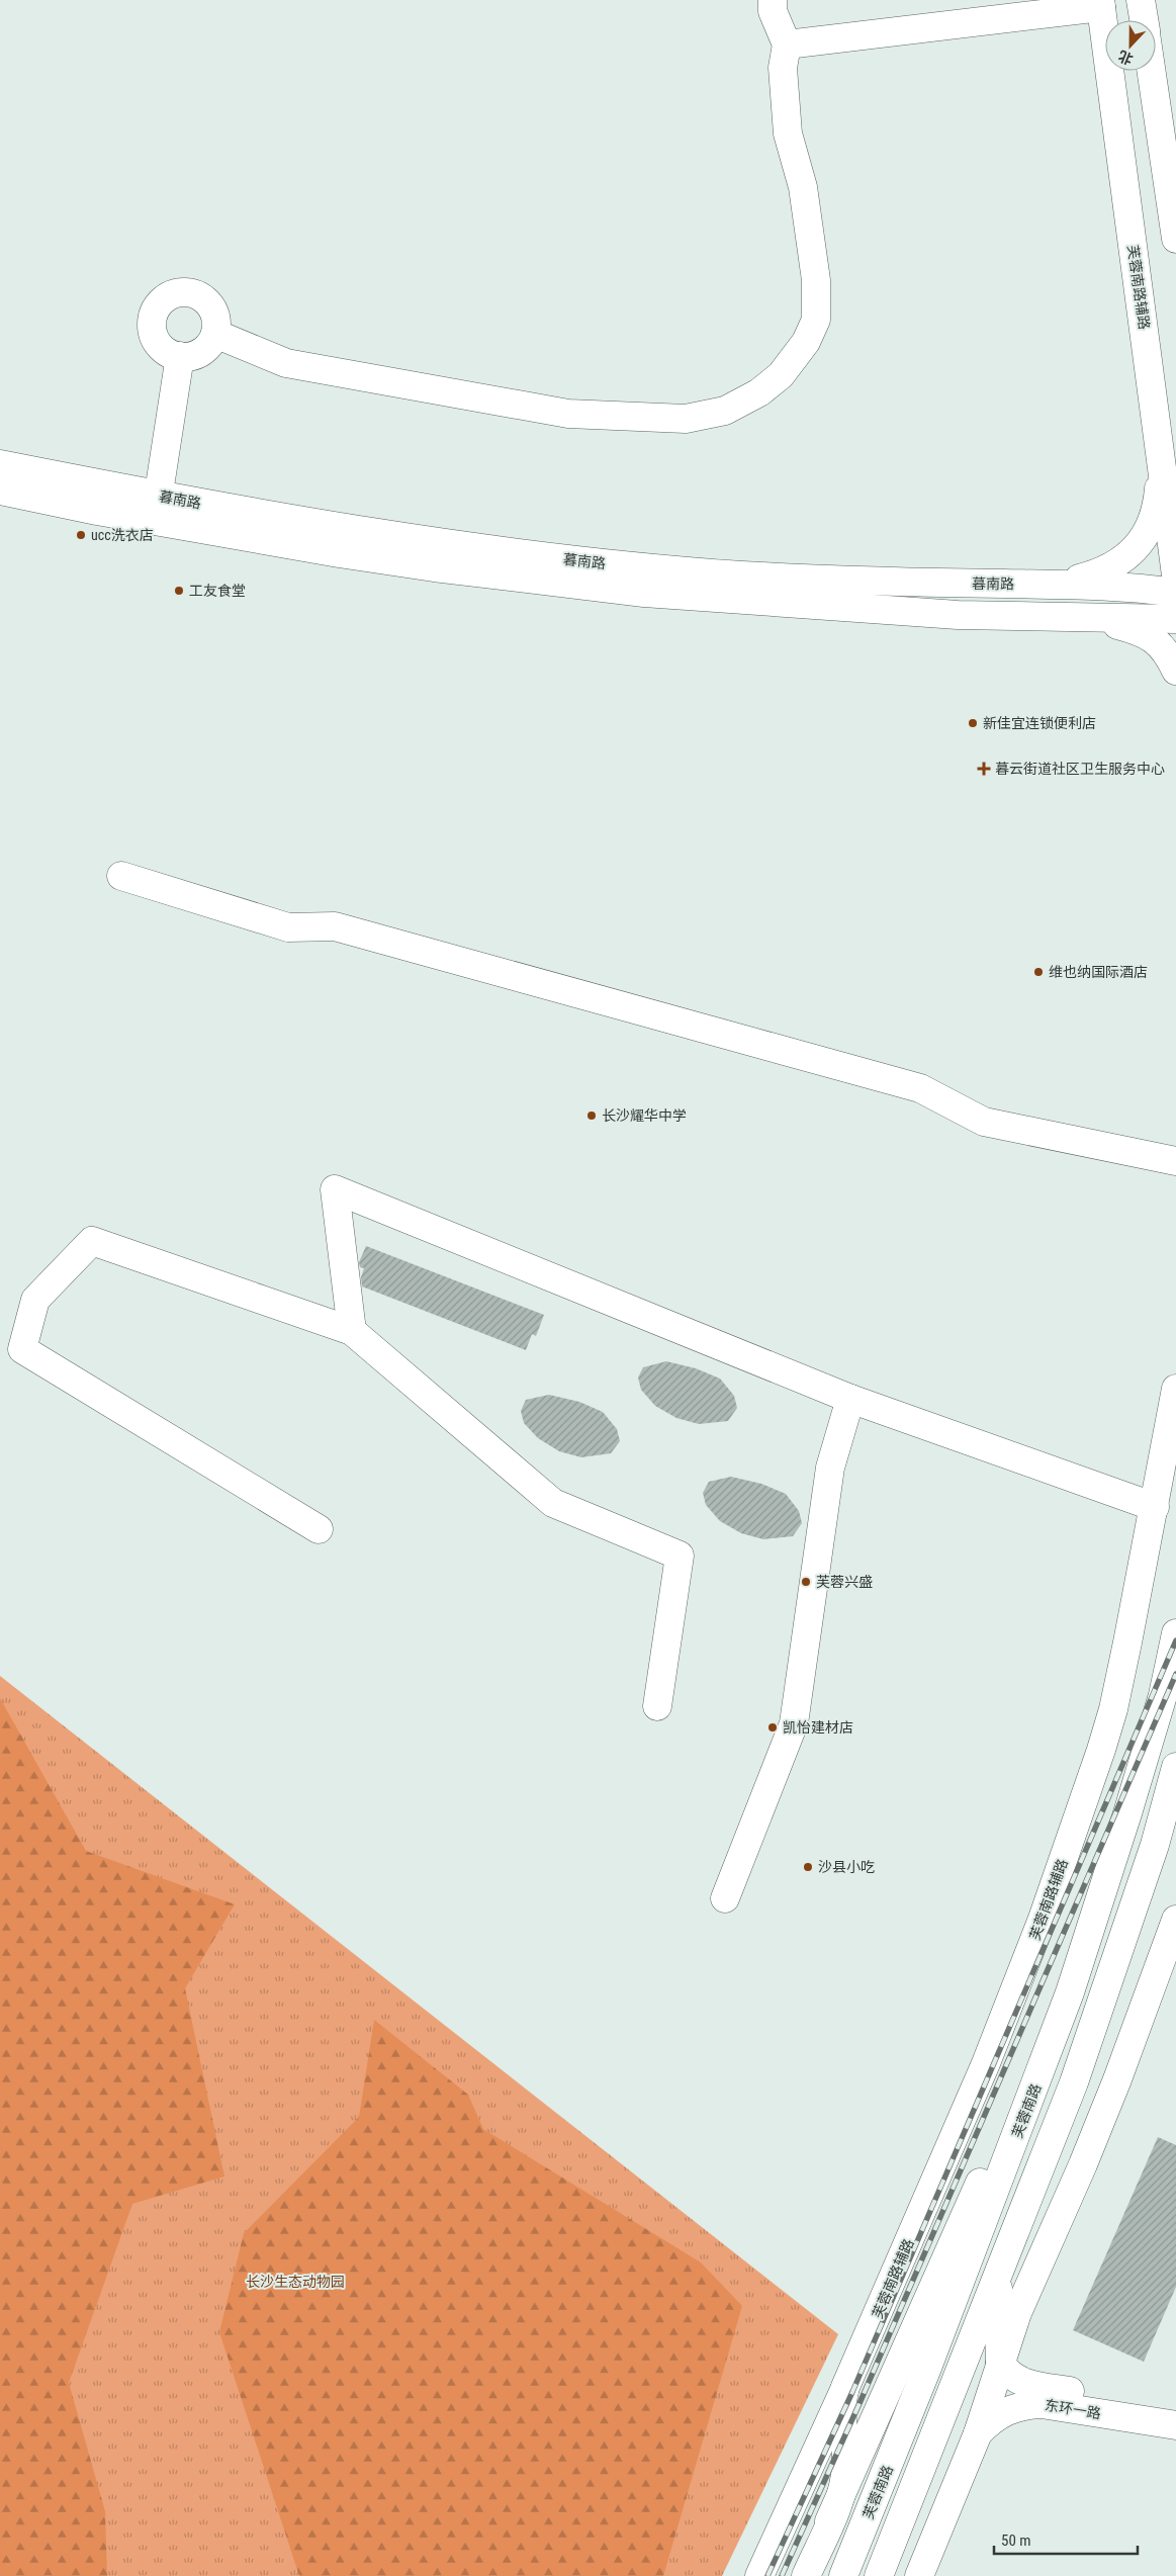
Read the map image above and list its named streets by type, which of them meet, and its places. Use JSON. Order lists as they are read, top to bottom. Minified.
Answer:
{"streets":{"main road":["芙蓉南路辅路","暮南路","芙蓉南路","东环一路"]},"parks":["长沙生态动物园"],"places":{"other":["ucc洗衣店","工友食堂","新佳宜连锁便利店","维也纳国际酒店","长沙耀华中学","芙蓉兴盛","凯怡建材店","沙县小吃"],"health":["暮云街道社区卫生服务中心"]},"scale_bar":"50 m","north":"bottom"}
